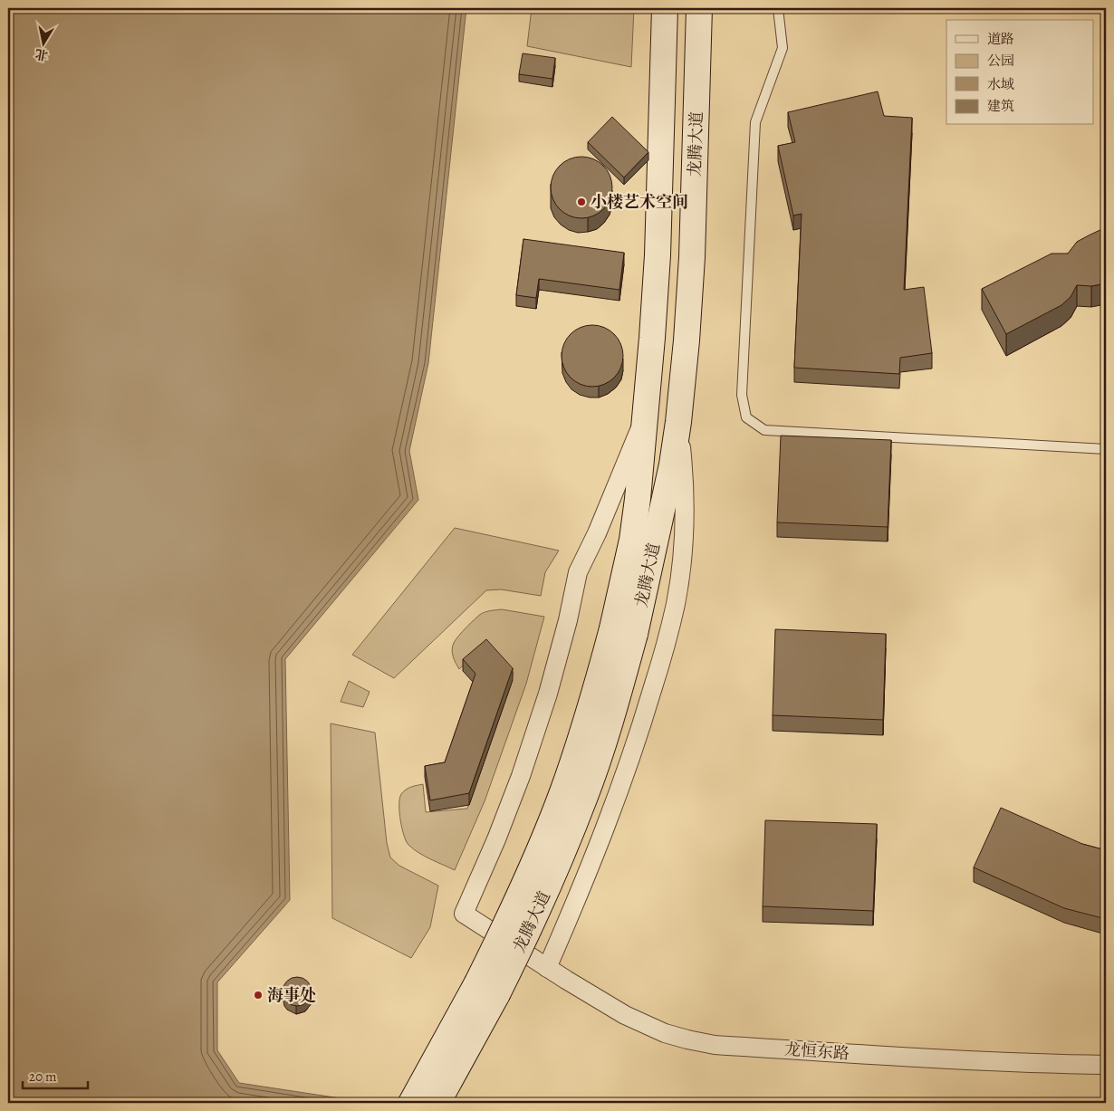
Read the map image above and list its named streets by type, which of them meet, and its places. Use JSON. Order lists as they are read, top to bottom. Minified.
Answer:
{"streets":{"main road":["龙腾大道"],"street":["龙恒东路"]},"crossings":[["龙腾大道","龙恒东路"]],"places":["小楼艺术空间","海事处"],"legend":["道路","公园","水域","建筑"],"scale_bar":"20 m","north":"bottom"}
